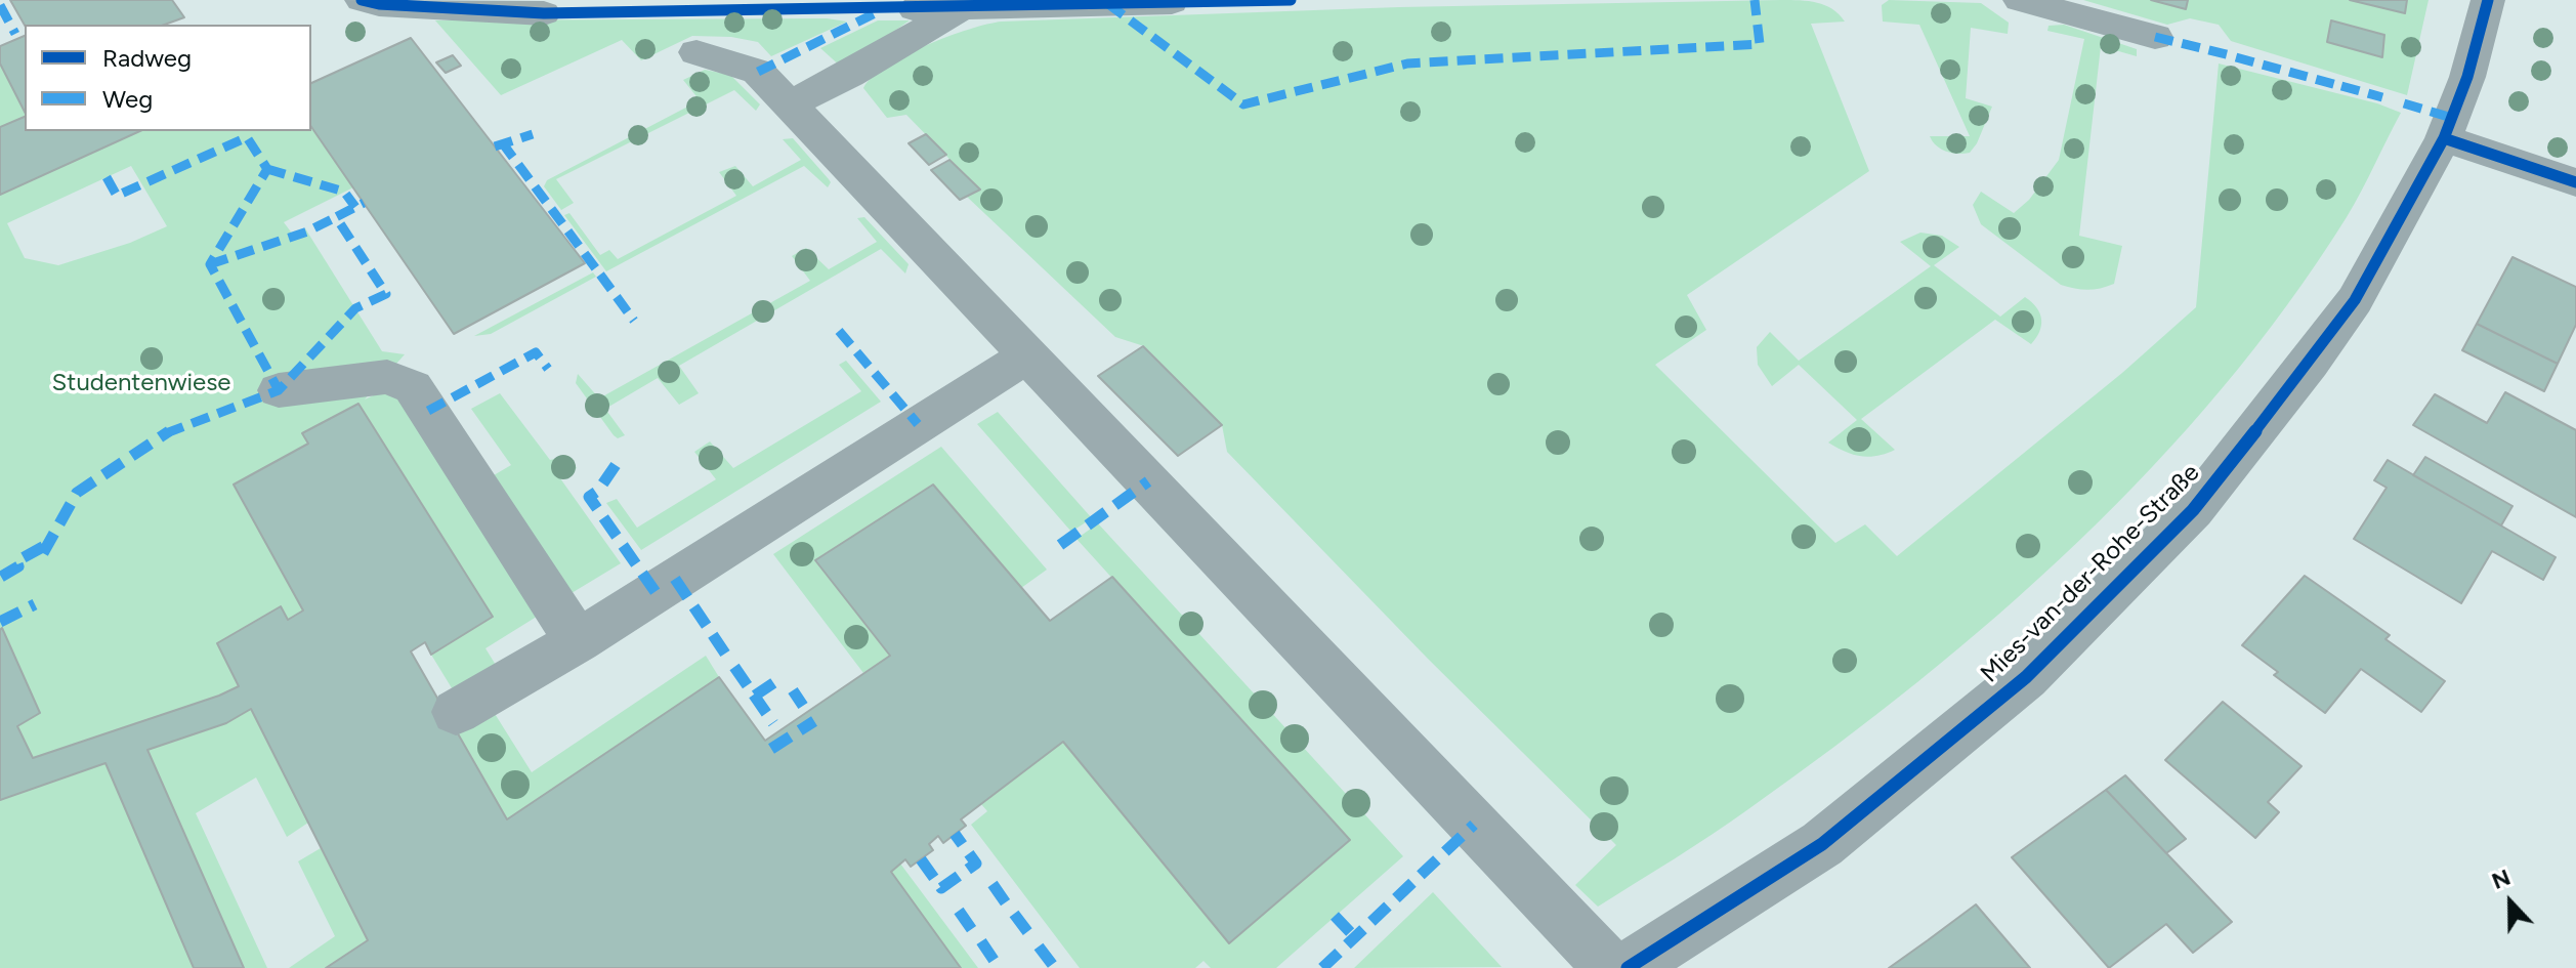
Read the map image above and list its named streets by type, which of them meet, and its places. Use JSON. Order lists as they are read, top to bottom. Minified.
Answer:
{"streets":{"street":["Mies-van-der-Rohe-Straße"]},"parks":["Studentenwiese"],"legend":["Radweg","Weg"],"north":"top"}
